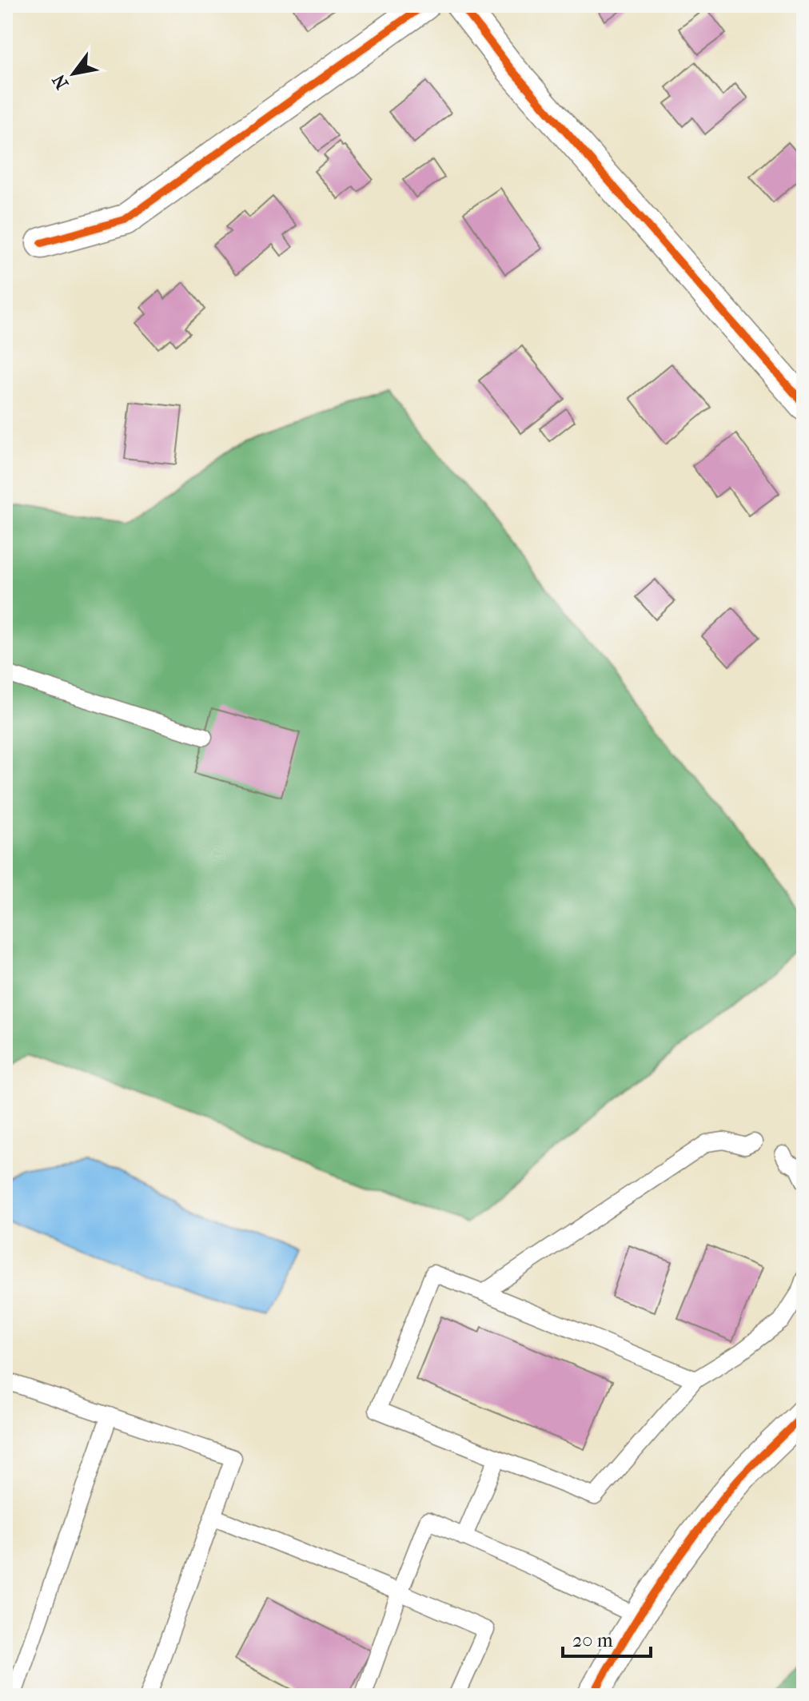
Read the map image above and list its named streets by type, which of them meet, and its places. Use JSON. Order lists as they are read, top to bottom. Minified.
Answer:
{"scale_bar":"20 m","north":"bottom left"}
